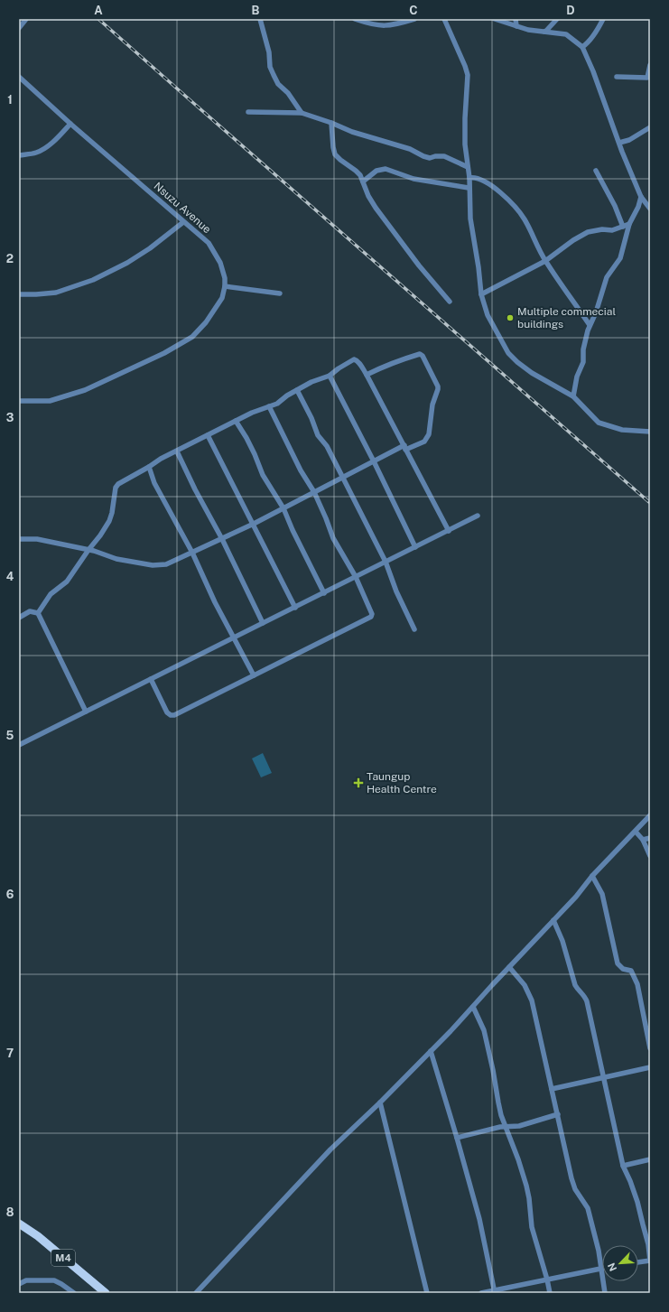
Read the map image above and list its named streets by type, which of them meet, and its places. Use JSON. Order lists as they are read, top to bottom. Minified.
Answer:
{"streets":{"main road":["M4"],"street":["Nsuzu Avenue"]},"places":{"other":["Multiple commecial buildings"],"health":["Taungup Health Centre"]},"north":"bottom left","grid":{"columns":["A","B","C","D"],"rows":["1","2","3","4","5","6","7","8"]}}
